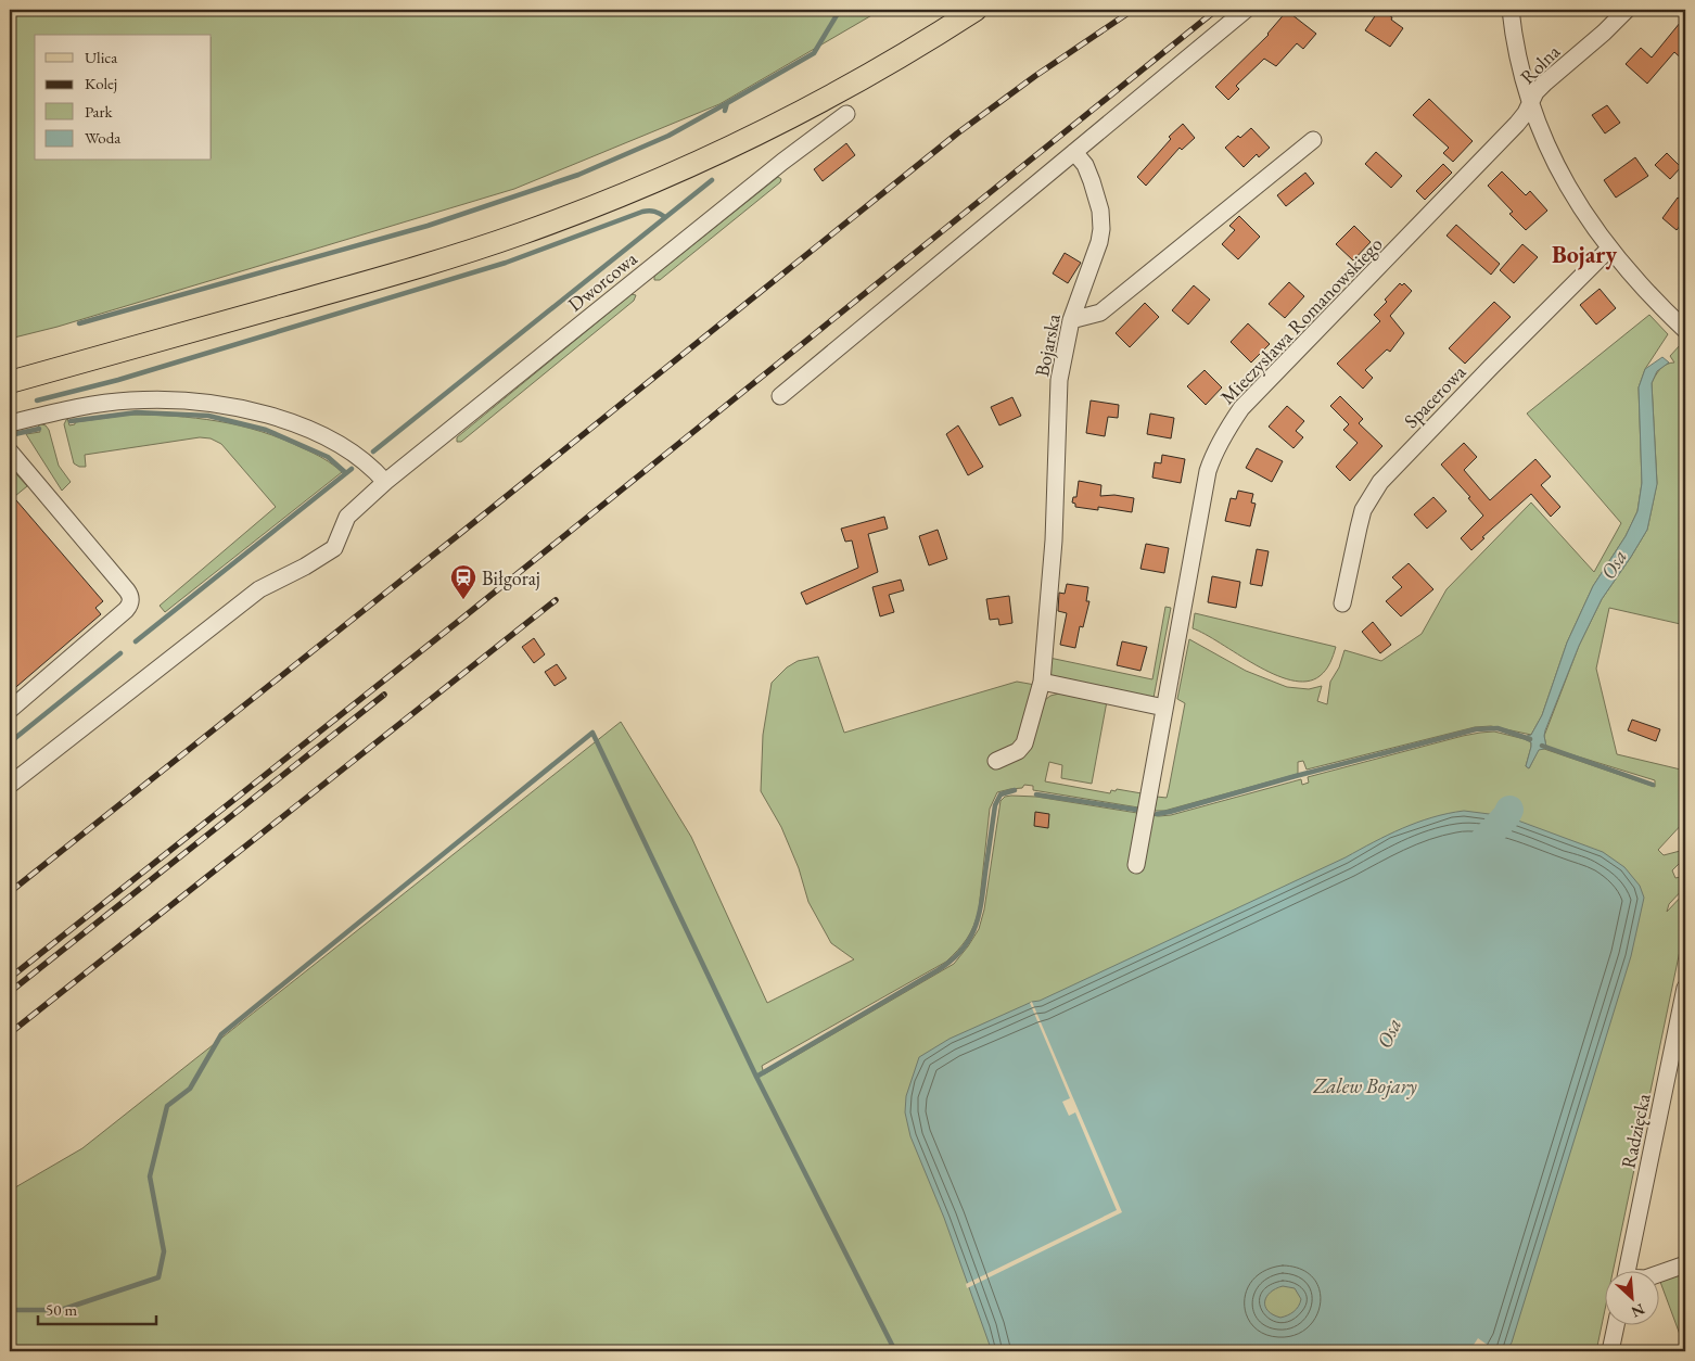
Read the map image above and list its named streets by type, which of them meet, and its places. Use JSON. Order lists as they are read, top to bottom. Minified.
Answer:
{"streets":{"street":["Rolna","Dworcowa","Mieczysława Romanowskiego","Bojarska","Spacerowa","Radzięcka"]},"crossings":[["Rolna","Mieczysława Romanowskiego"]],"districts":["Bojary"],"water":["Osa","Zalew Bojary"],"places":{"station":["Biłgoraj"]},"legend":["Ulica","Kolej","Park","Woda"],"scale_bar":"50 m","north":"bottom right"}
